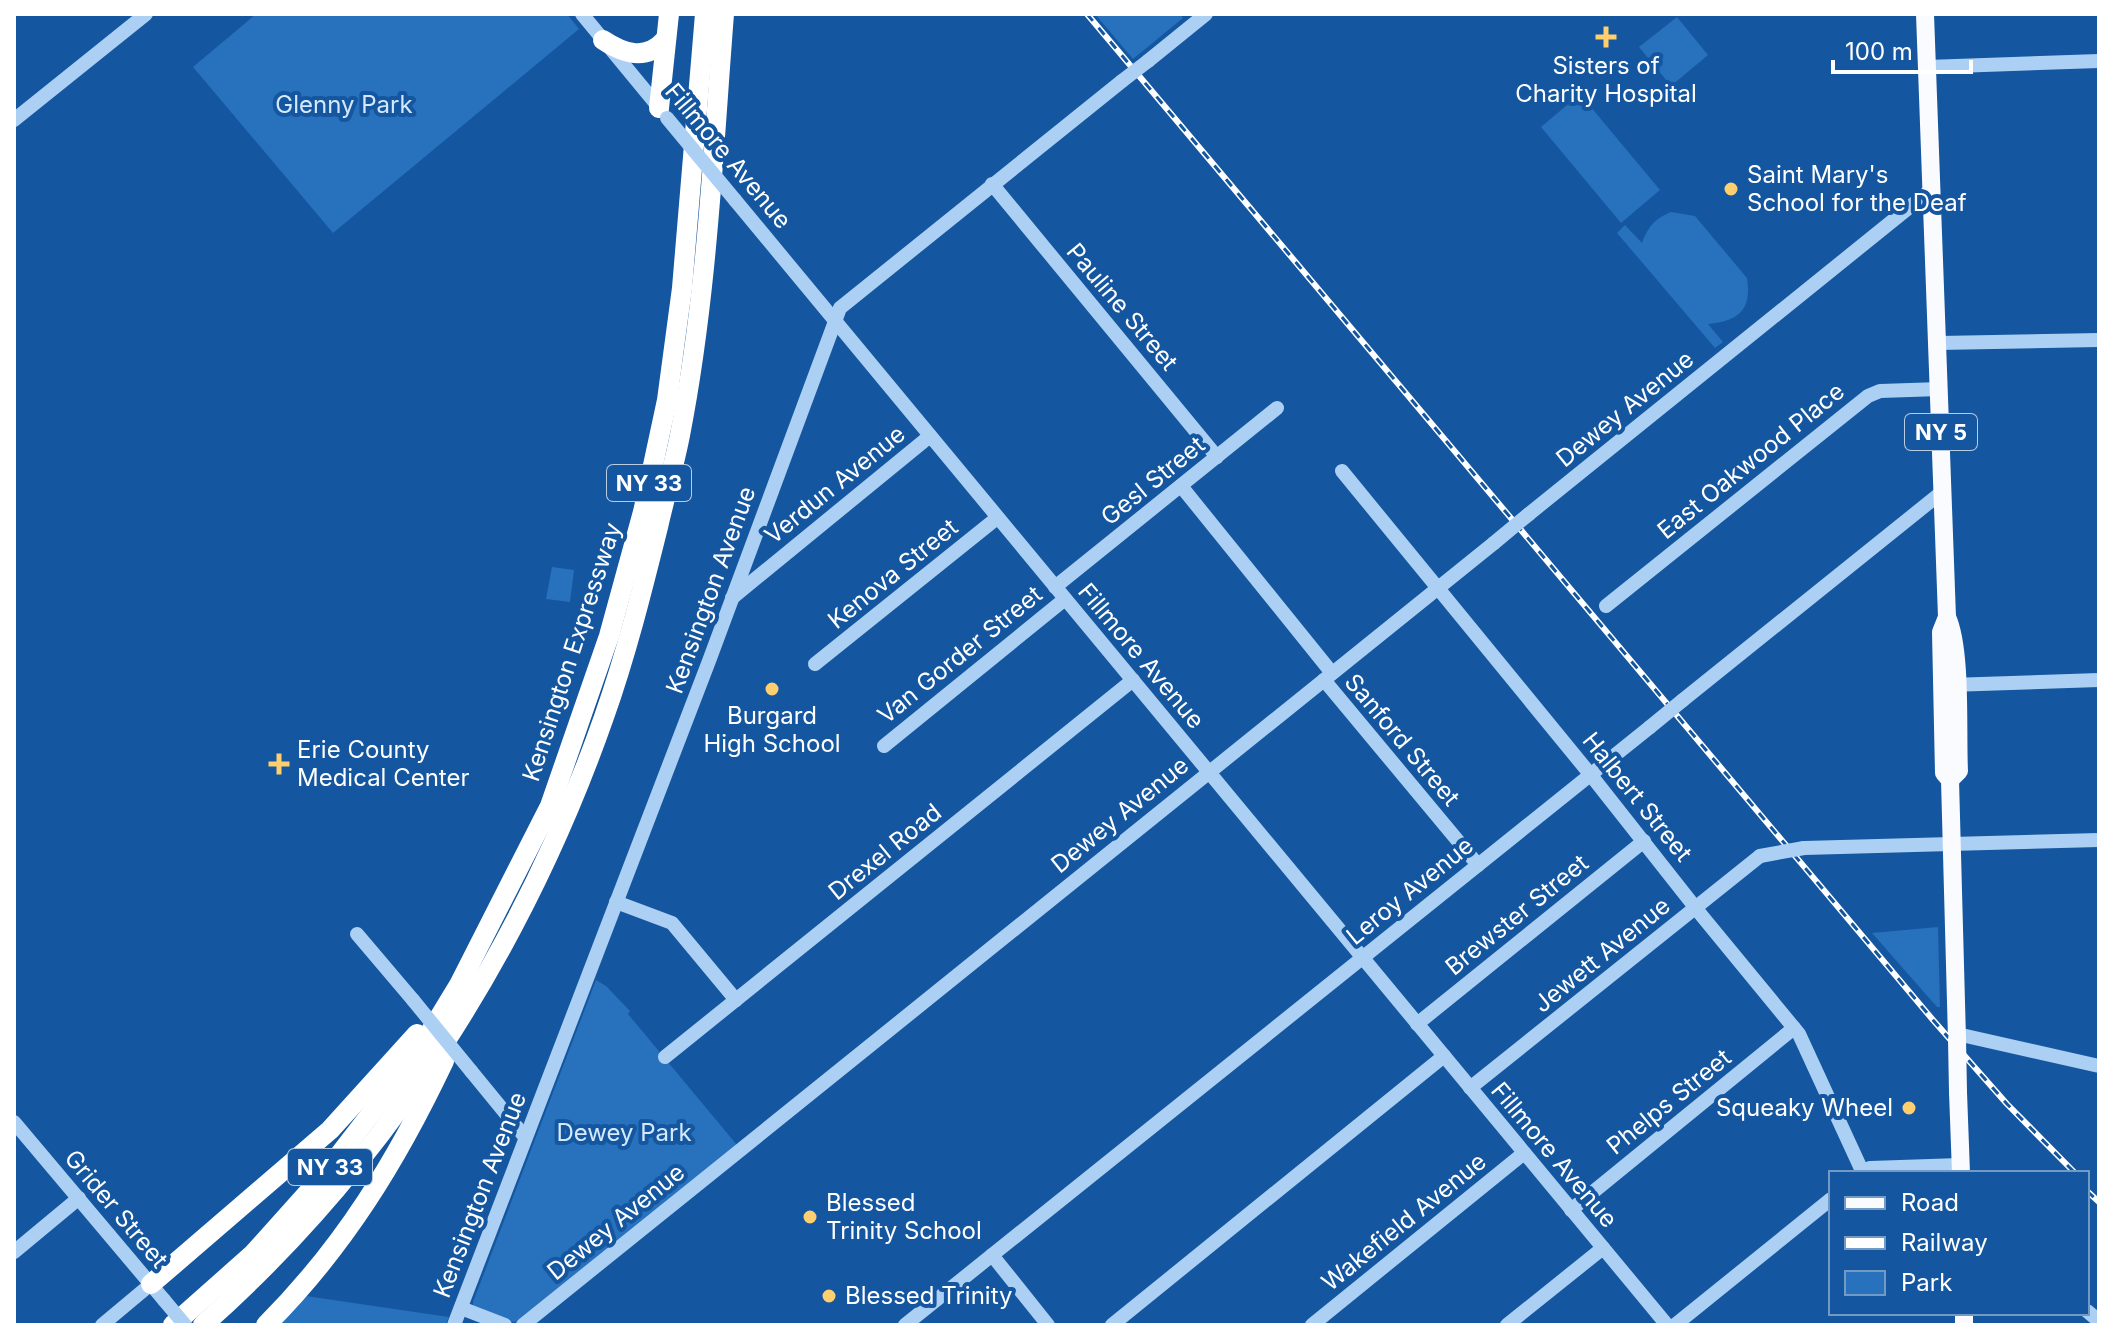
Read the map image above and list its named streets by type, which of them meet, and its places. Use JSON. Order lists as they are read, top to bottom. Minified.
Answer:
{"streets":{"highway":["NY 33","Kensington Expressway"],"main road":["NY 5"],"street":["Fillmore Avenue","Pauline Street","Dewey Avenue","East Oakwood Place","Gesl Street","Verdun Avenue","Kenova Street","Kensington Avenue","Van Gorder Street","Sanford Street","Halbert Street","Drexel Road","Leroy Avenue","Brewster Street","Jewett Avenue","Phelps Street","Grider Street","Wakefield Avenue"]},"crossings":[["Fillmore Avenue","Dewey Avenue"],["Fillmore Avenue","Gesl Street"],["Fillmore Avenue","Verdun Avenue"],["Fillmore Avenue","Kenova Street"],["Fillmore Avenue","Kensington Avenue"],["Fillmore Avenue","Van Gorder Street"],["Fillmore Avenue","Drexel Road"],["Fillmore Avenue","Leroy Avenue"],["Fillmore Avenue","Brewster Street"],["Fillmore Avenue","Jewett Avenue"],["Fillmore Avenue","Phelps Street"],["Fillmore Avenue","Wakefield Avenue"],["Pauline Street","Gesl Street"],["Pauline Street","Kensington Avenue"],["Dewey Avenue","NY 5"],["Dewey Avenue","Sanford Street"],["Dewey Avenue","Halbert Street"],["NY 5","East Oakwood Place"],["NY 5","Leroy Avenue"],["NY 5","Jewett Avenue"],["Gesl Street","Van Gorder Street"],["Gesl Street","Sanford Street"],["Verdun Avenue","Kensington Avenue"],["Sanford Street","Leroy Avenue"],["Halbert Street","Leroy Avenue"],["Halbert Street","Brewster Street"],["Halbert Street","Jewett Avenue"],["Halbert Street","Phelps Street"]],"parks":["Glenny Park","Dewey Park"],"places":{"health":["Sisters of Charity Hospital","Erie County Medical Center"],"other":["Saint Mary's School for the Deaf","Burgard High School","Squeaky Wheel","Blessed Trinity School","Blessed Trinity"]},"legend":["Road","Railway","Park"],"scale_bar":"100 m"}
